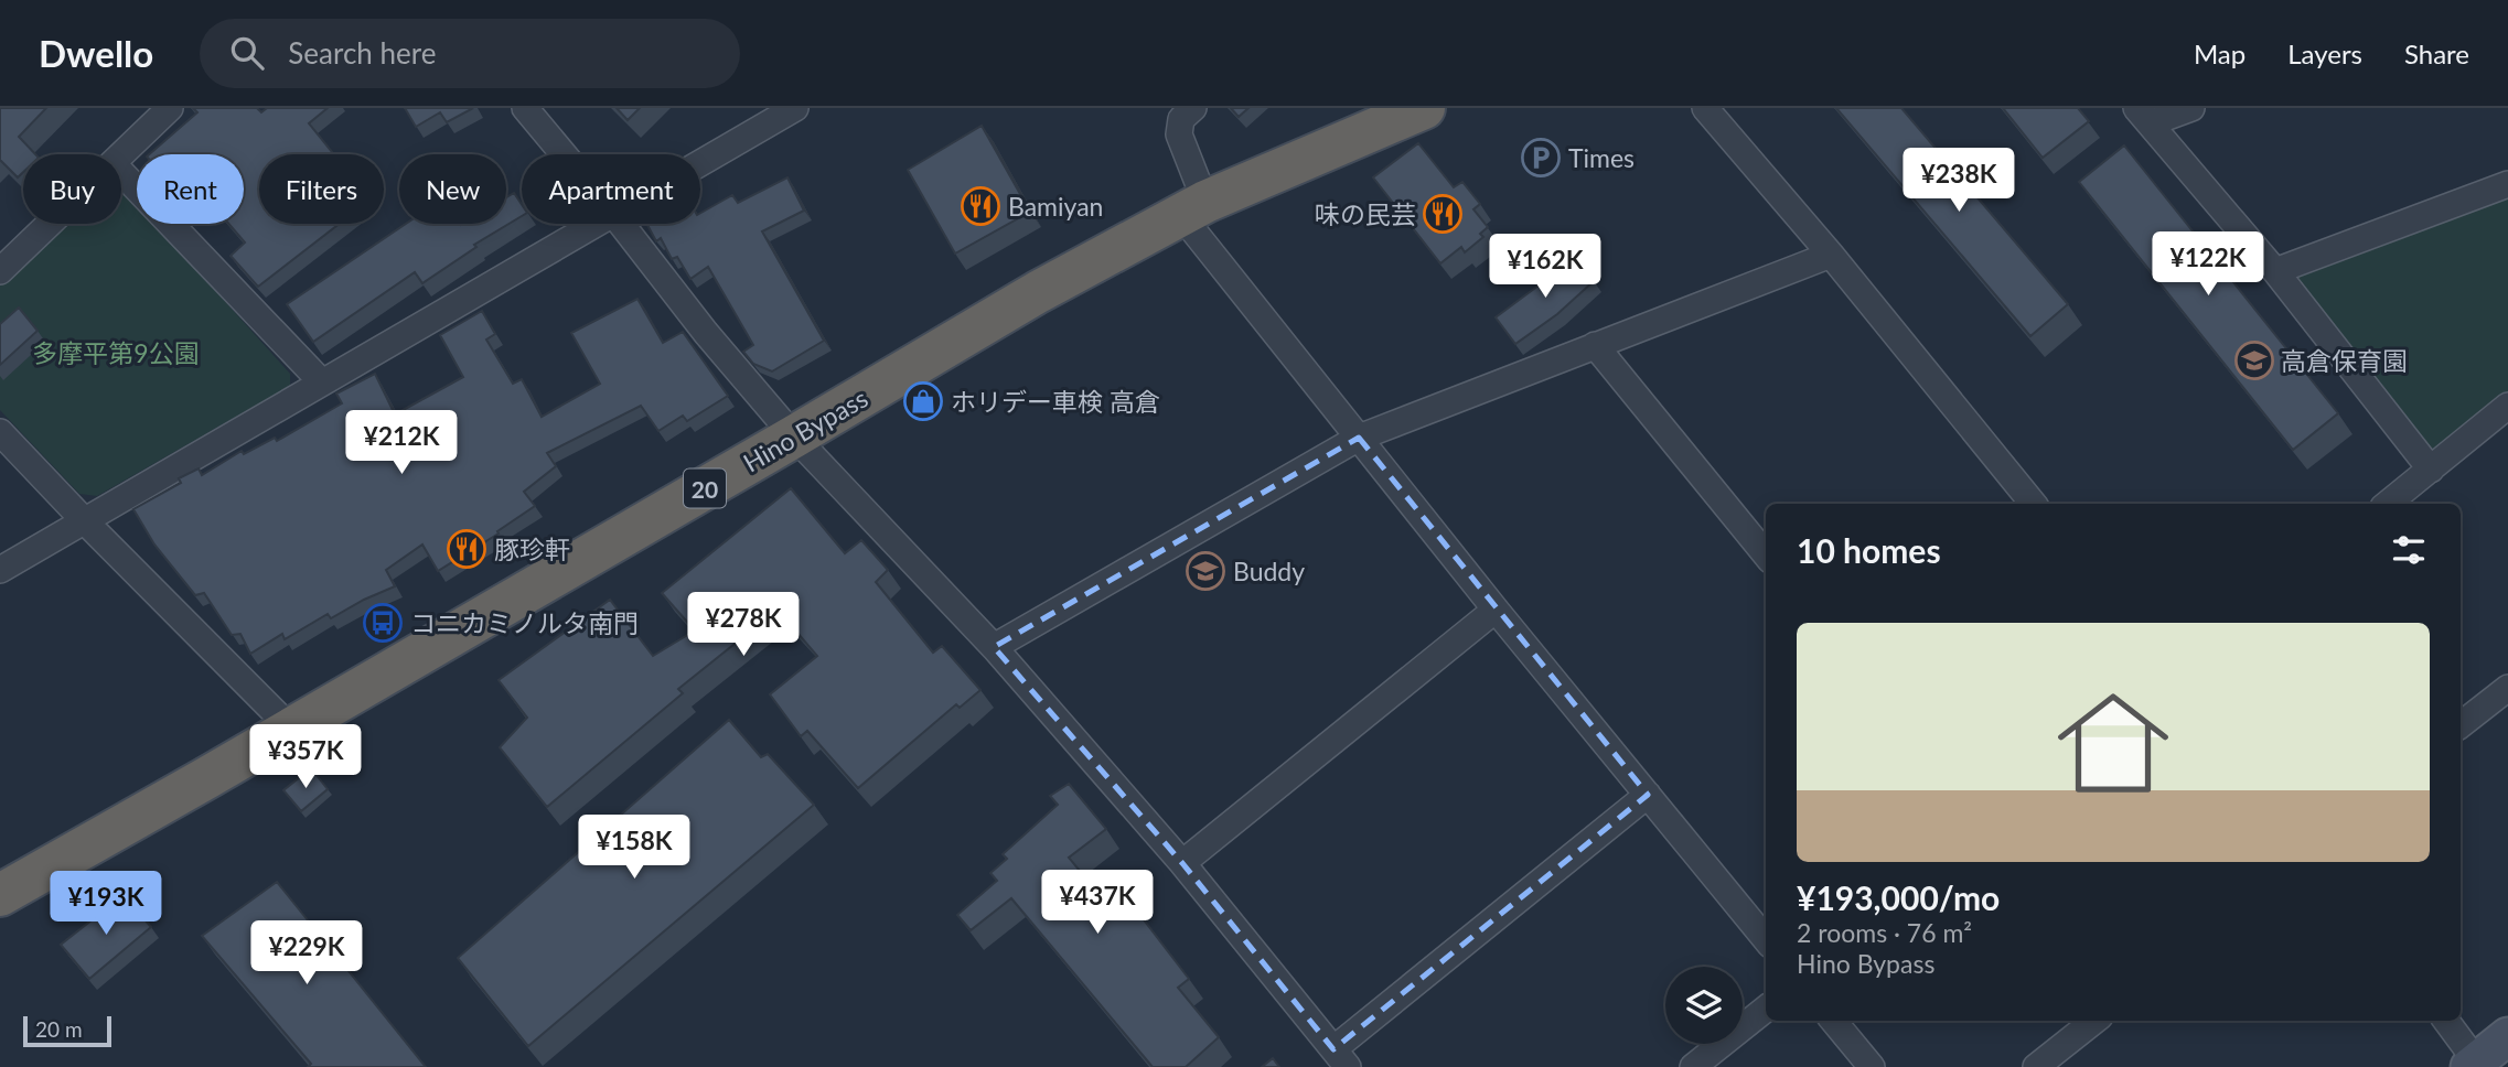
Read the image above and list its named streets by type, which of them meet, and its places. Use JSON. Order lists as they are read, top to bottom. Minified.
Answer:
{"streets":{"highway":["Hino Bypass","20"]},"parks":["多摩平第9公園"],"places":{"parking":["Times"],"restaurant":["Bamiyan","味の民芸","豚珍軒"],"school or university":["高倉保育園","Buddy"],"shop":["ホリデー車検 高倉"],"bus stop":["コニカミノルタ南門"]},"scale_bar":"20 m","page":{"header":"Dwello","search":"Search here","nav":["Map","Layers","Share"],"price":["¥238K","¥122K","¥162K","¥212K","¥278K","¥357K","¥158K","¥437K","¥193K","¥229K"],"chip":["Buy","Rent","Filters","New","Apartment"],"heading":"10 homes","list":[{"name":"¥193,000/mo","note":"2 rooms · 76 m² · Hino Bypass"}],"scale":"20 m"}}
